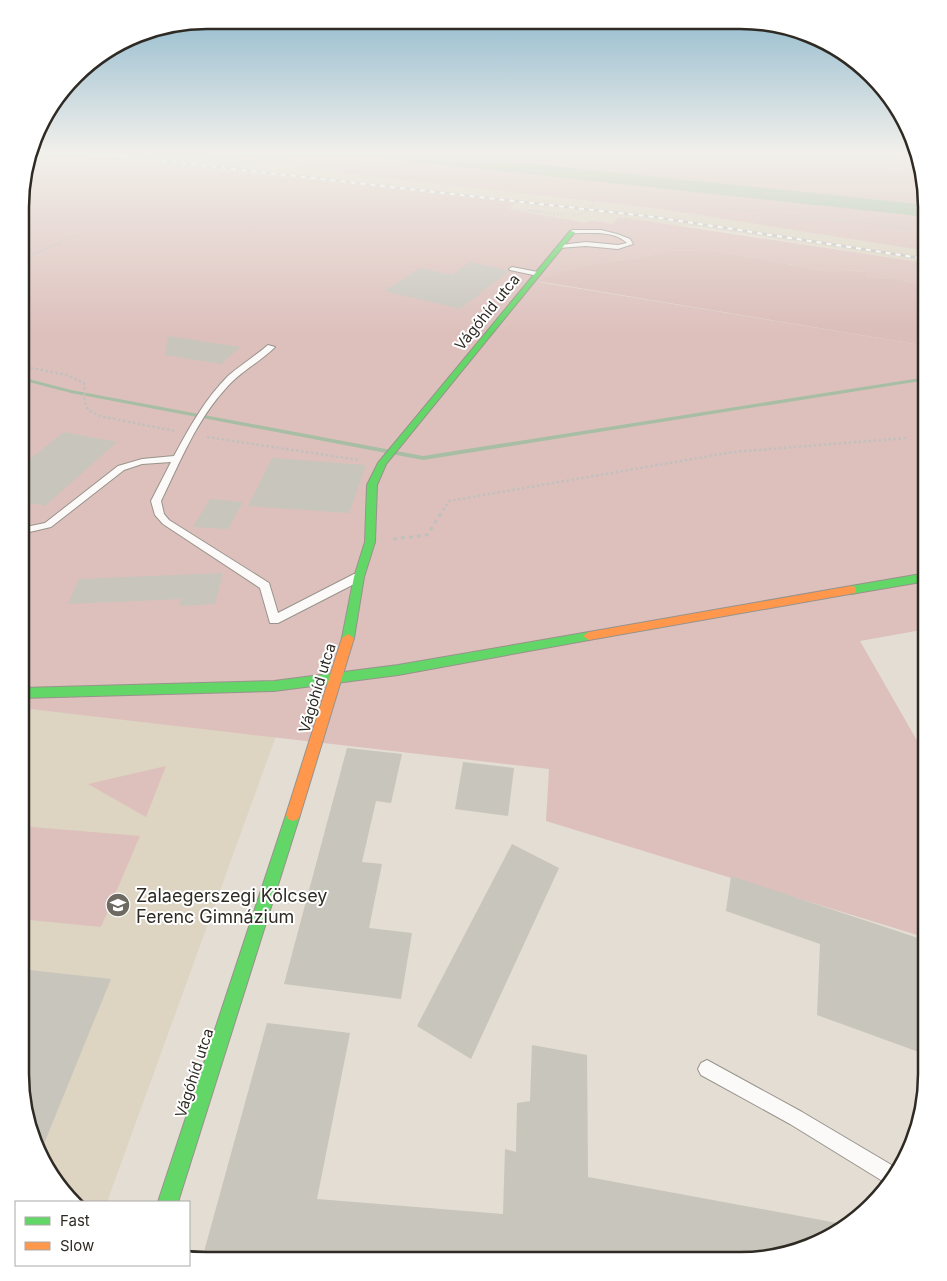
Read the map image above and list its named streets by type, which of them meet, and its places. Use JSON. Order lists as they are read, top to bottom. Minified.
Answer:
{"streets":{"street":["Vágóhíd utca"]},"places":{"school or university":["Zalaegerszegi Kölcsey Ferenc Gimnázium"]},"legend":["Fast","Slow"]}
